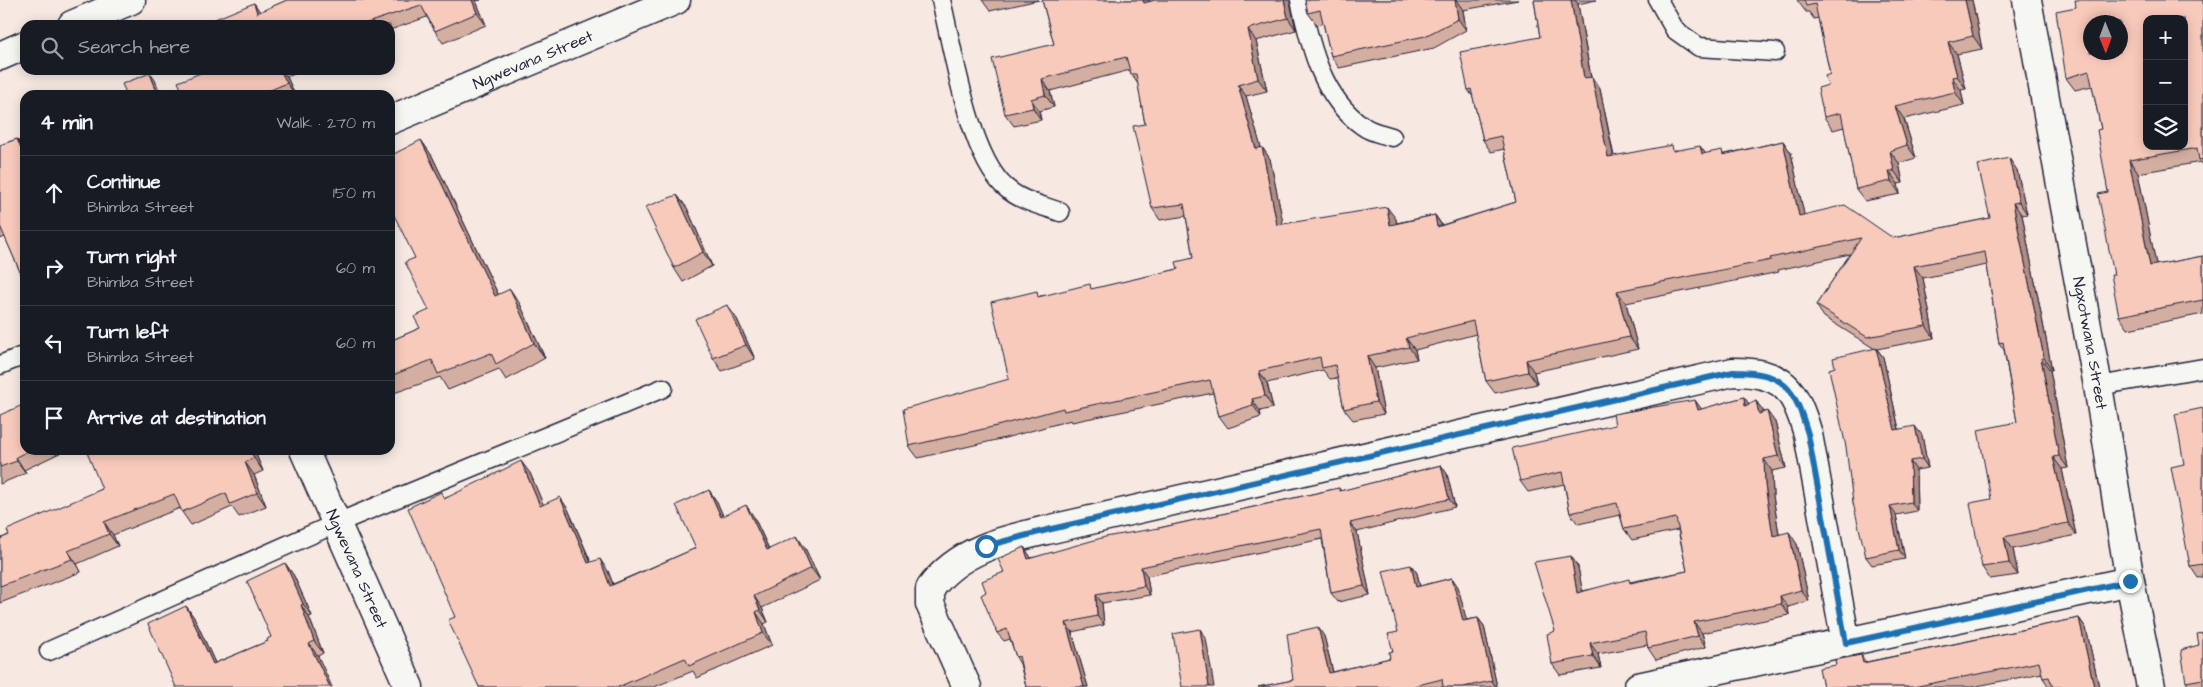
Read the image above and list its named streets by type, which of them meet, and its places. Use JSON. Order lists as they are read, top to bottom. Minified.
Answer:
{"streets":{"street":["Ngwevana Street","Ngxotwana Street"]},"north":"bottom","page":{"map_buttons":["+","−"],"search":"Search here","heading":["4 min","Walk · 270 m"],"list":[["Continue","Bhimba Street","150 m"],["Turn right","Bhimba Street","60 m"],["Turn left","Bhimba Street","60 m"],"Arrive at destination"]}}
